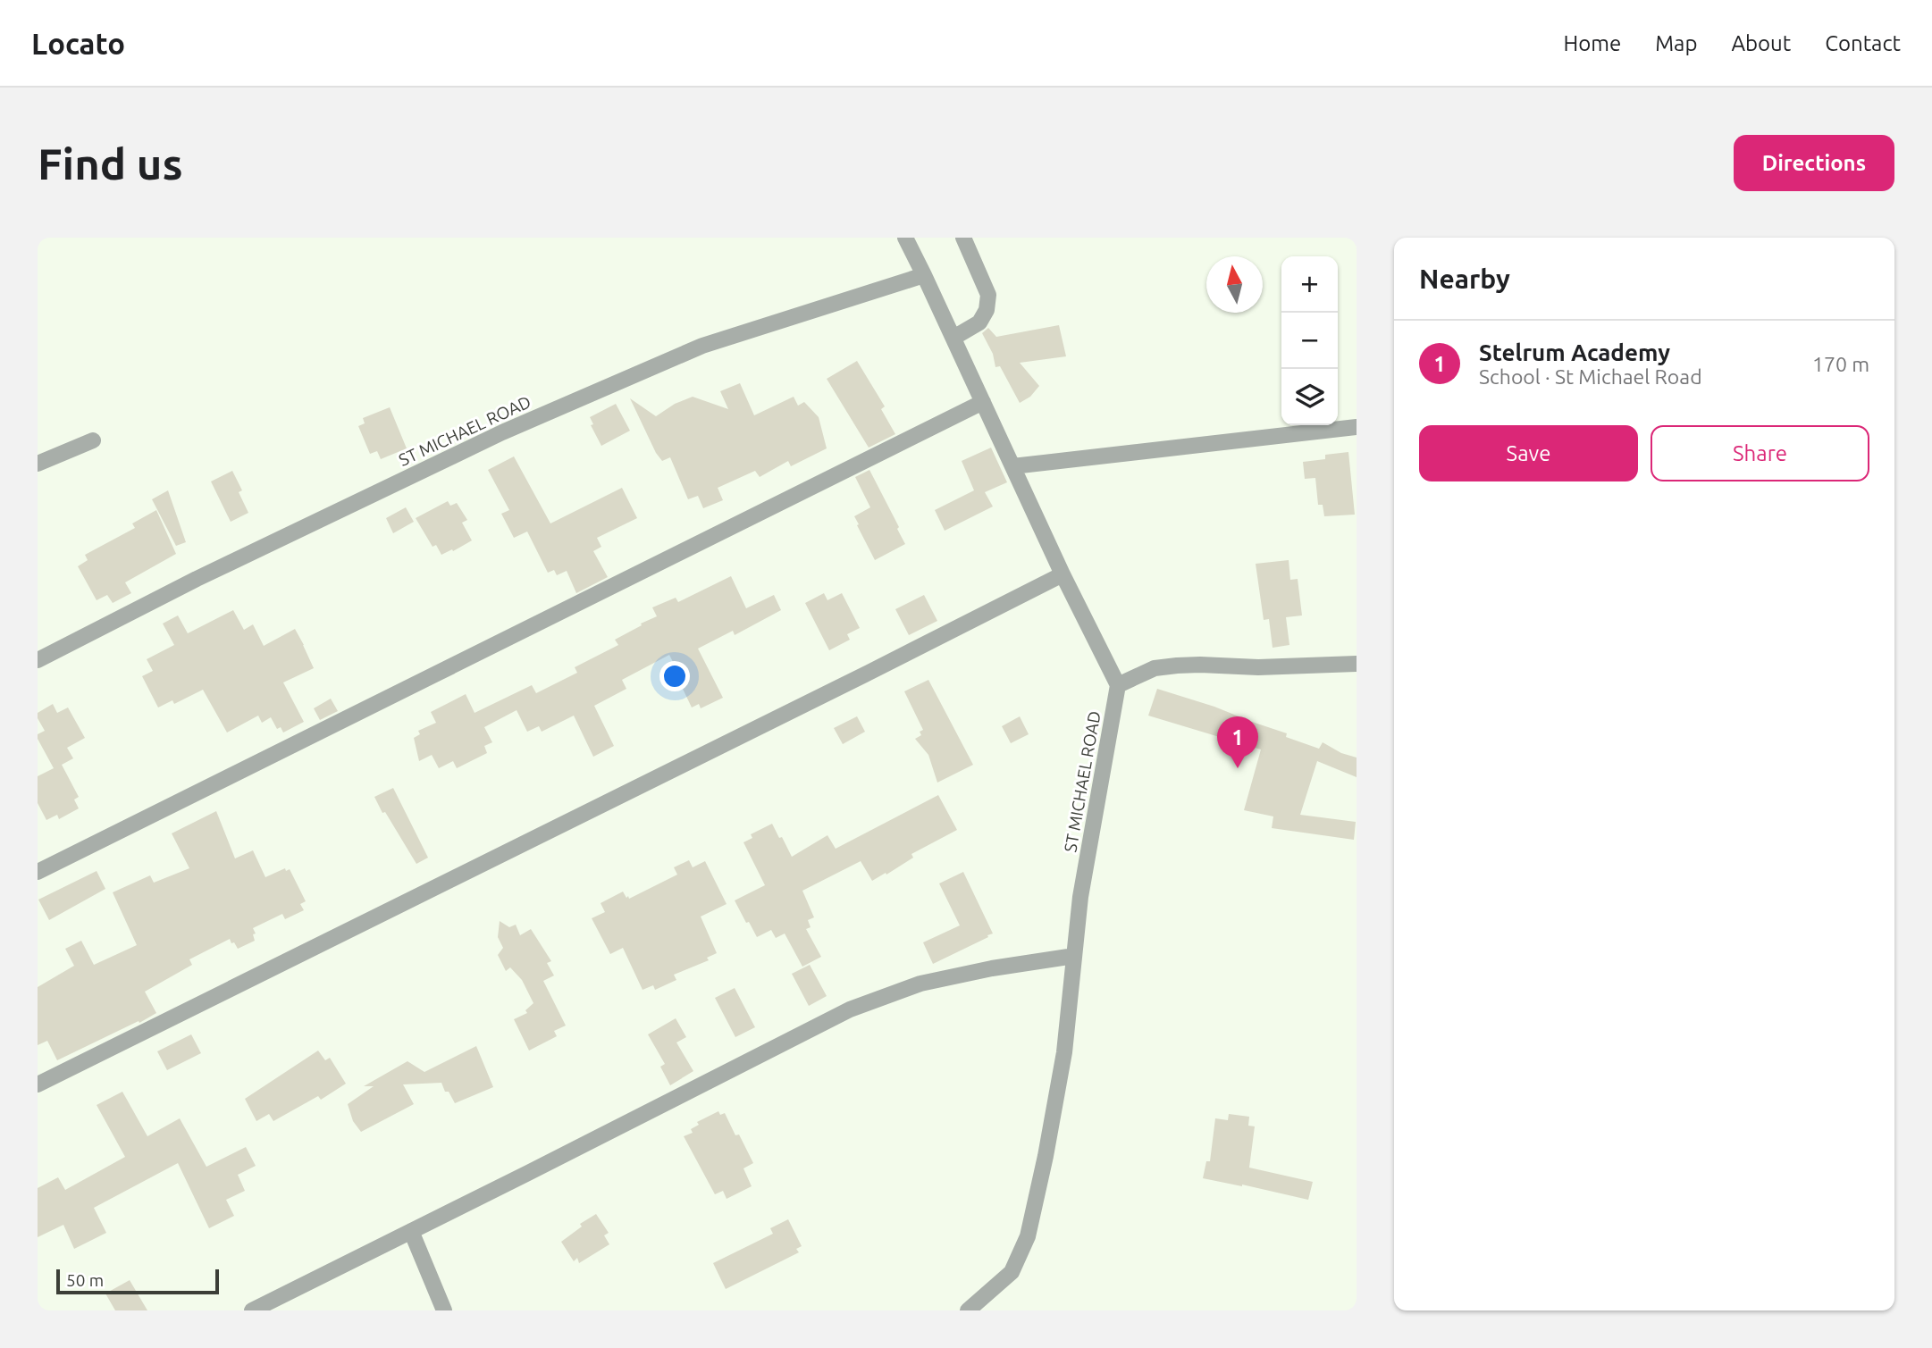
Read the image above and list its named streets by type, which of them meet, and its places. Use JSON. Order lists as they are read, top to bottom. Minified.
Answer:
{"streets":{"street":["ST MICHAEL ROAD"]},"scale_bar":"50 m","north":"top","page":{"header":"Locato","nav":["Home","Map","About","Contact"],"buttons":["Directions",["Save","Share"]],"title":"Find us","heading":"Nearby","map_buttons":["+","−"],"list":[{"mark":"1","name":"Stelrum Academy","note":"School · St Michael Road","value":"170 m"}],"pins":"1","scale":"50 m"}}
